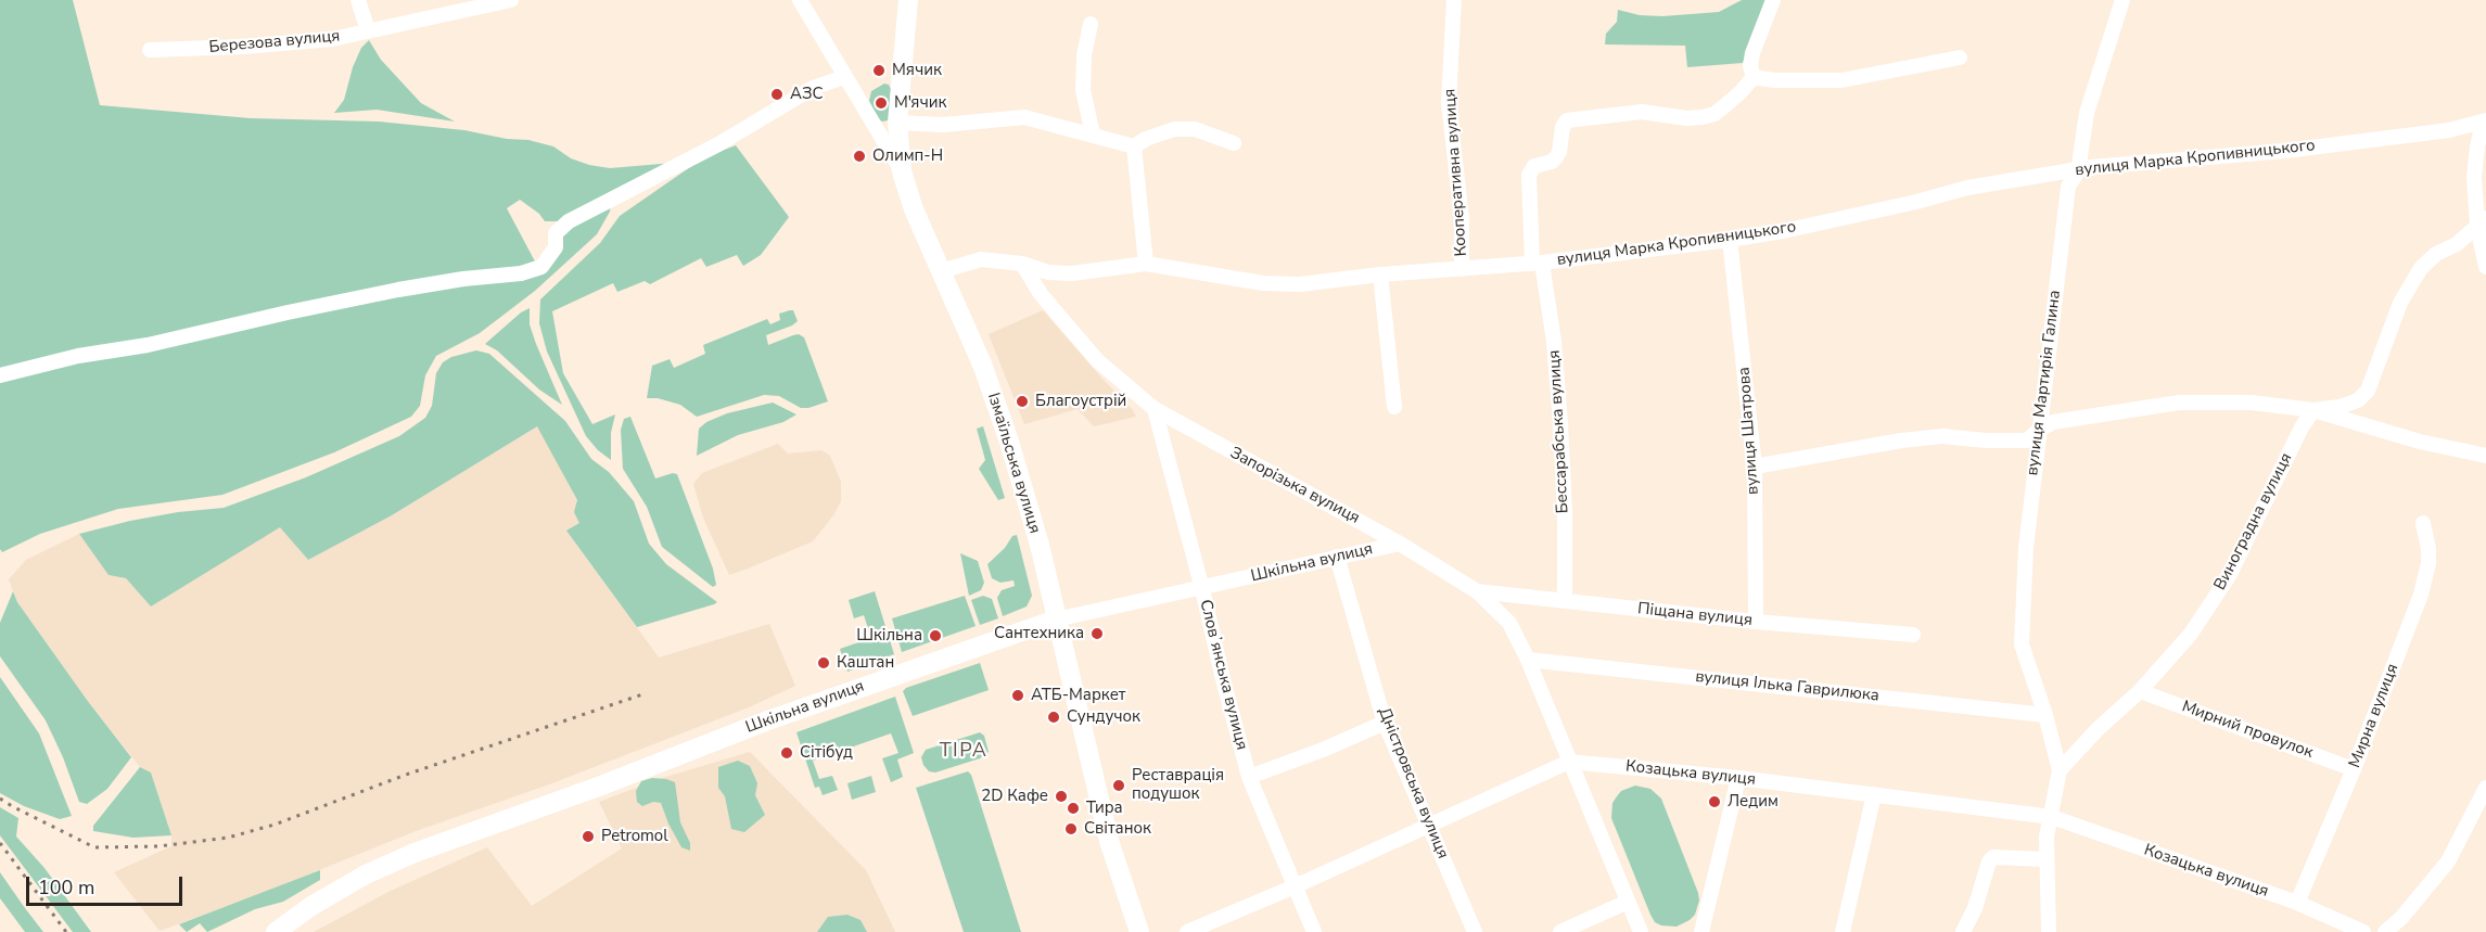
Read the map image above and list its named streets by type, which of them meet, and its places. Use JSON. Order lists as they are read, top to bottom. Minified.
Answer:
{"streets":{"main road":["Ізмаїльська вулиця","Шкільна вулиця"],"street":["Березова вулиця","вулиця Марка Кропивницького","Кооперативна вулиця","вулиця Мартирія Галина","вулиця Шатрова","Бессарабська вулиця","Запорізька вулиця","Виноградна вулиця","Піщана вулиця","Словʼянська вулиця","вулиця Ілька Гаврилюка","Мирна вулиця","Мирний провулок","Козацька вулиця","Дністровська вулиця"]},"crossings":[["вулиця Марка Кропивницького","Кооперативна вулиця"],["вулиця Марка Кропивницького","вулиця Мартирія Галина"],["вулиця Марка Кропивницького","вулиця Шатрова"],["вулиця Марка Кропивницького","Бессарабська вулиця"],["вулиця Марка Кропивницького","Ізмаїльська вулиця"],["вулиця Марка Кропивницького","Запорізька вулиця"],["вулиця Мартирія Галина","Виноградна вулиця"],["вулиця Мартирія Галина","вулиця Ілька Гаврилюка"],["вулиця Шатрова","Піщана вулиця"],["Бессарабська вулиця","Піщана вулиця"],["Ізмаїльська вулиця","Шкільна вулиця"],["Запорізька вулиця","Шкільна вулиця"],["Запорізька вулиця","Піщана вулиця"],["Запорізька вулиця","Словʼянська вулиця"],["Запорізька вулиця","вулиця Ілька Гаврилюка"],["Запорізька вулиця","Козацька вулиця"],["Виноградна вулиця","Мирний провулок"],["Шкільна вулиця","Словʼянська вулиця"],["Шкільна вулиця","Дністровська вулиця"],["Словʼянська вулиця","Козацька вулиця"],["Мирна вулиця","Мирний провулок"],["Мирна вулиця","Козацька вулиця"],["Козацька вулиця","Дністровська вулиця"]],"districts":["ТІРА"],"places":["Мячик","АЗС","М'ячик","Олимп-Н","Благоустрій","Сантехника","Шкільна","Каштан","АТБ-Маркет","Сундучок","Сітібуд","Реставрація подушок","2D Кафе","Ледим","Тира","Світанок","Petromol"],"scale_bar":"100 m"}
